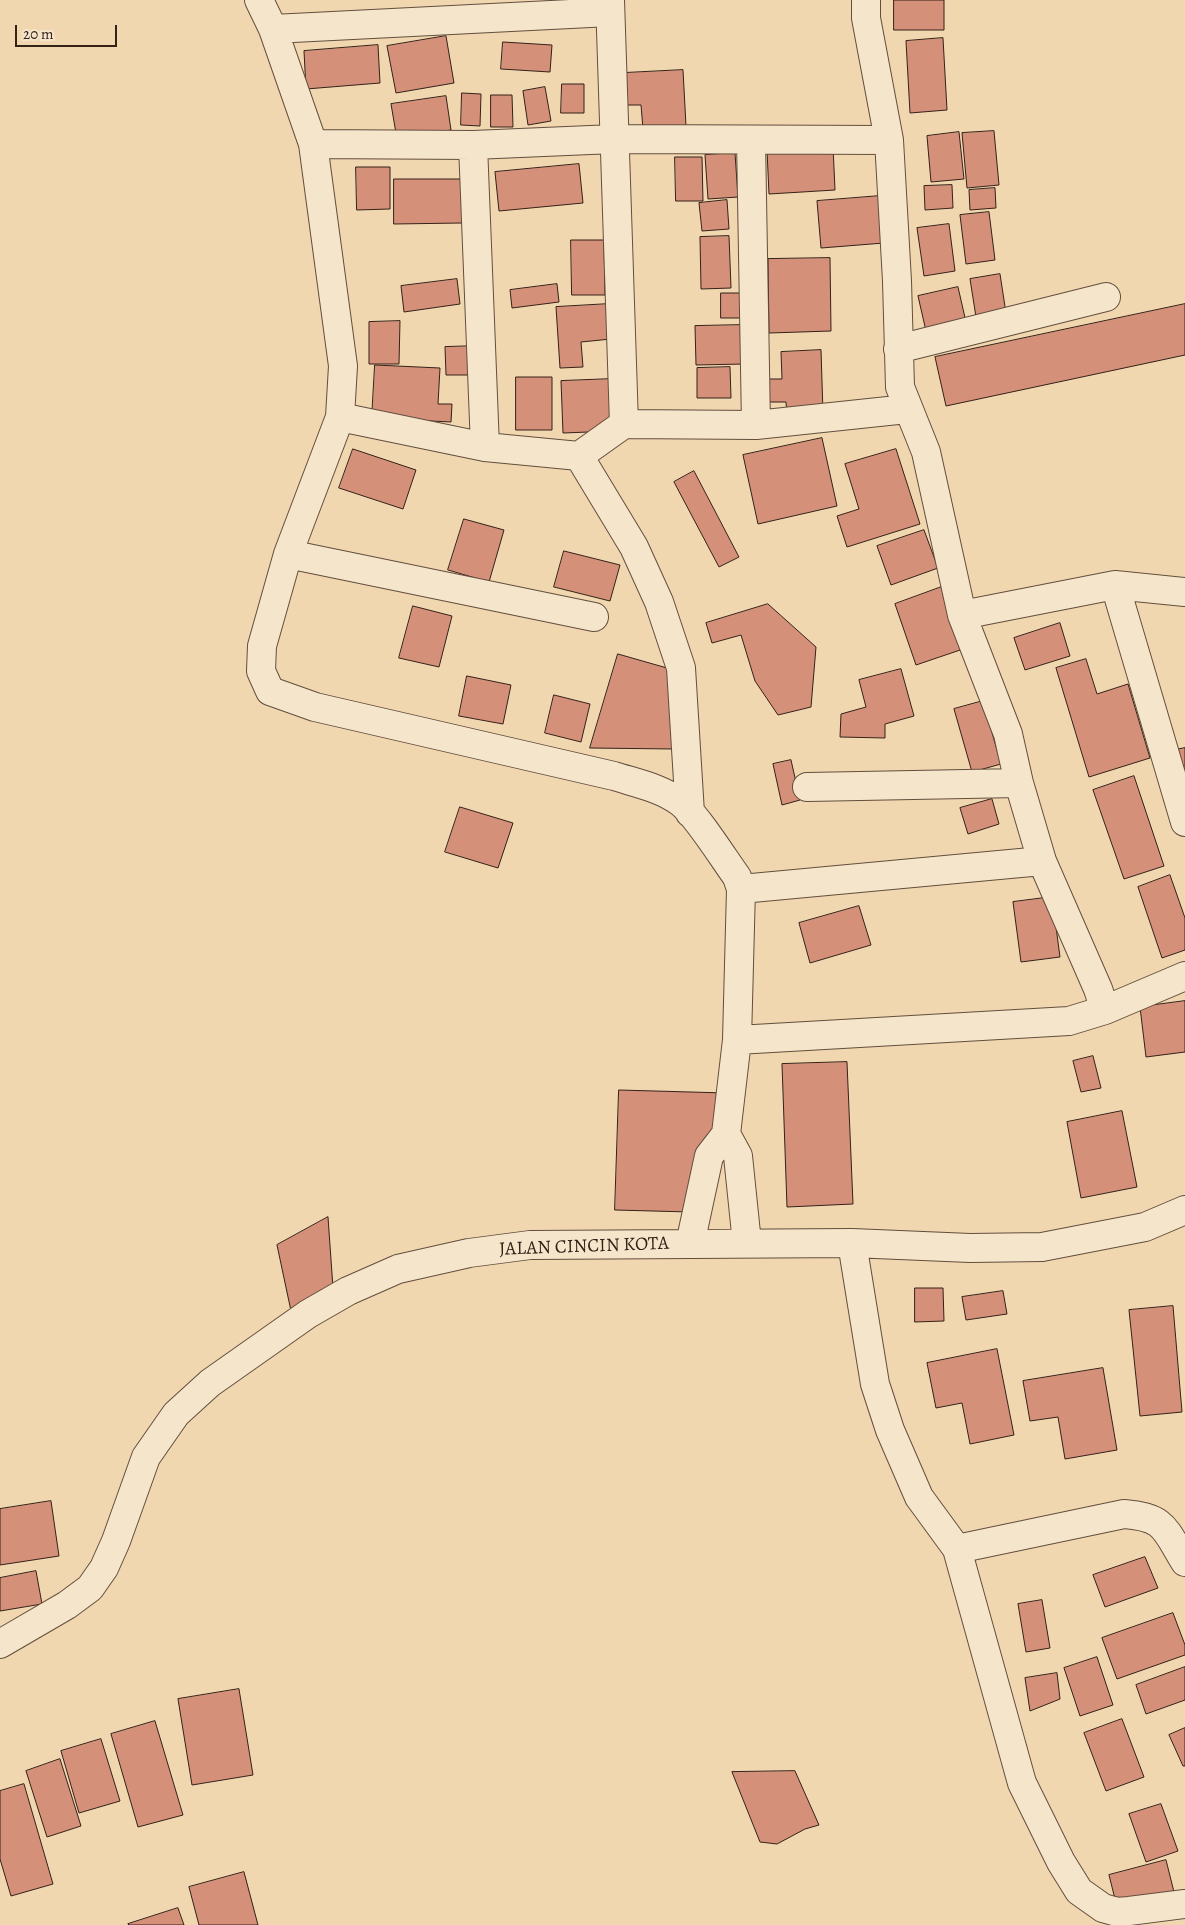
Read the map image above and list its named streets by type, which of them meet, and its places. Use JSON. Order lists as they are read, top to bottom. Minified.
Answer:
{"streets":{"street":["JALAN CINCIN KOTA"]},"scale_bar":"20 m"}
